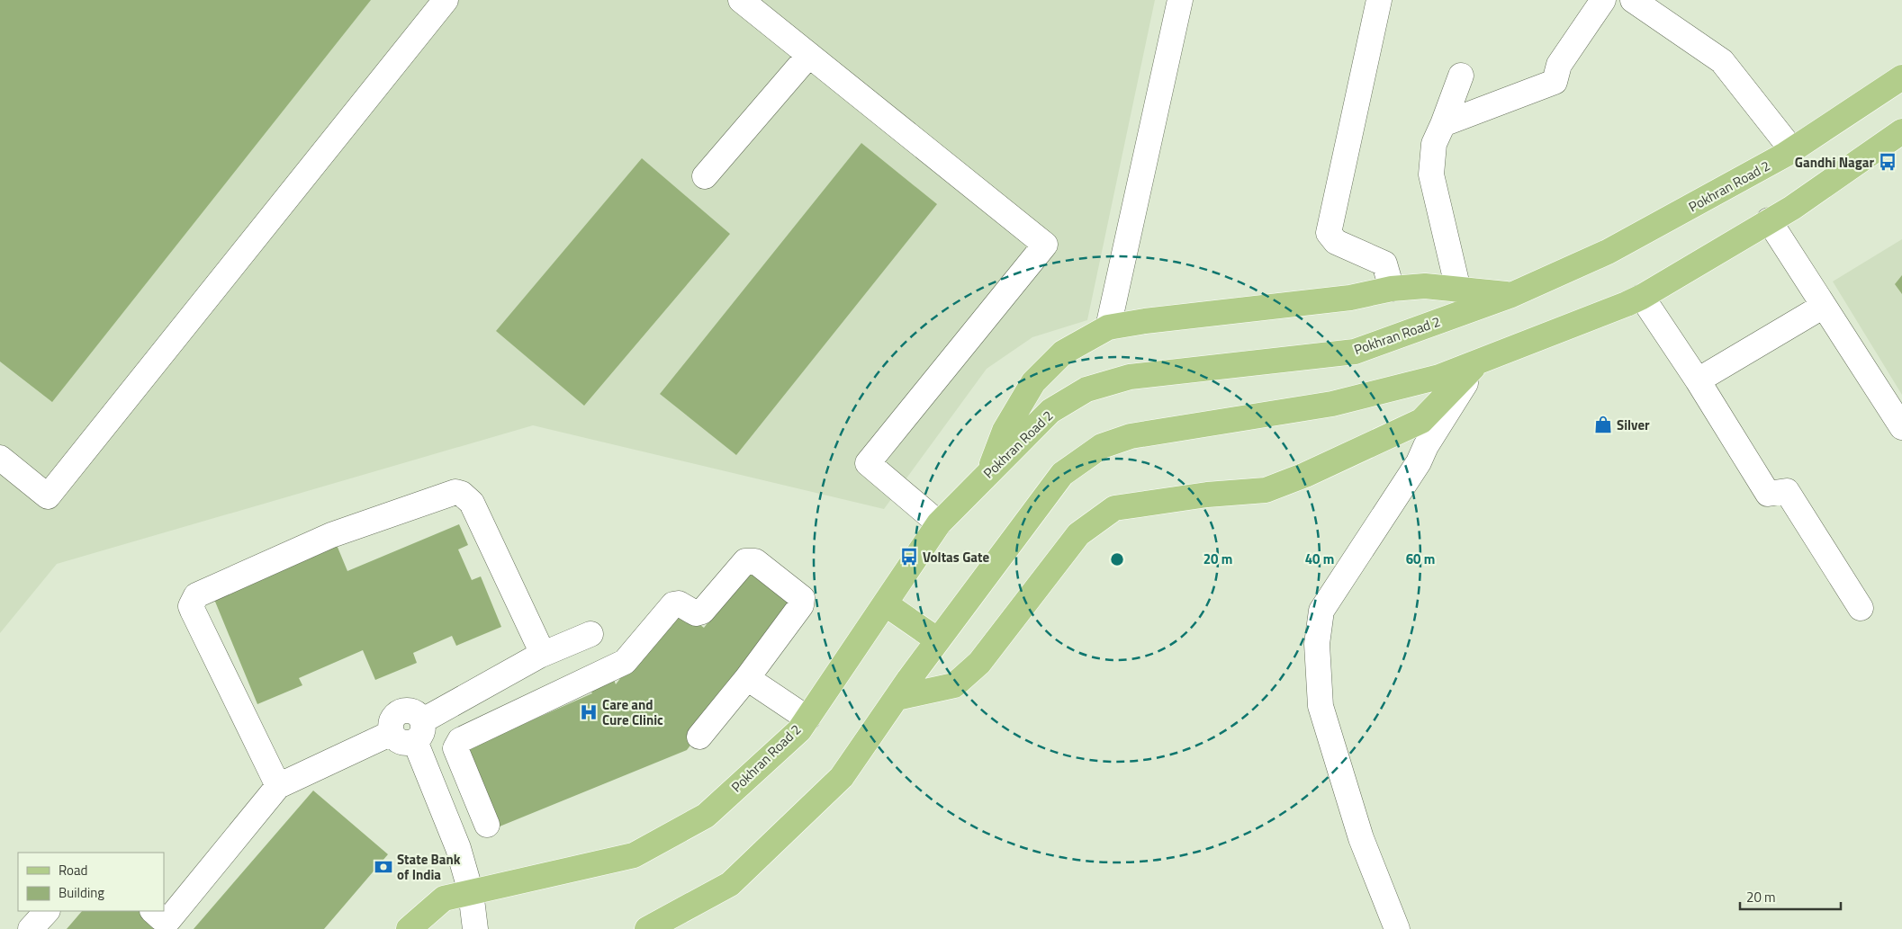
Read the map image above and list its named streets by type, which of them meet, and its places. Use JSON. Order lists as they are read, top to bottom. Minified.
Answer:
{"streets":{"main road":["Pokhran Road 2"]},"places":{"bus stop":["Gandhi Nagar","Voltas Gate"],"shop":["Silver"],"hospital":["Care and Cure Clinic"],"bank":["State Bank of India"]},"legend":["Road","Building"],"scale_bar":"20 m","rings":["20 m","40 m","60 m"]}
